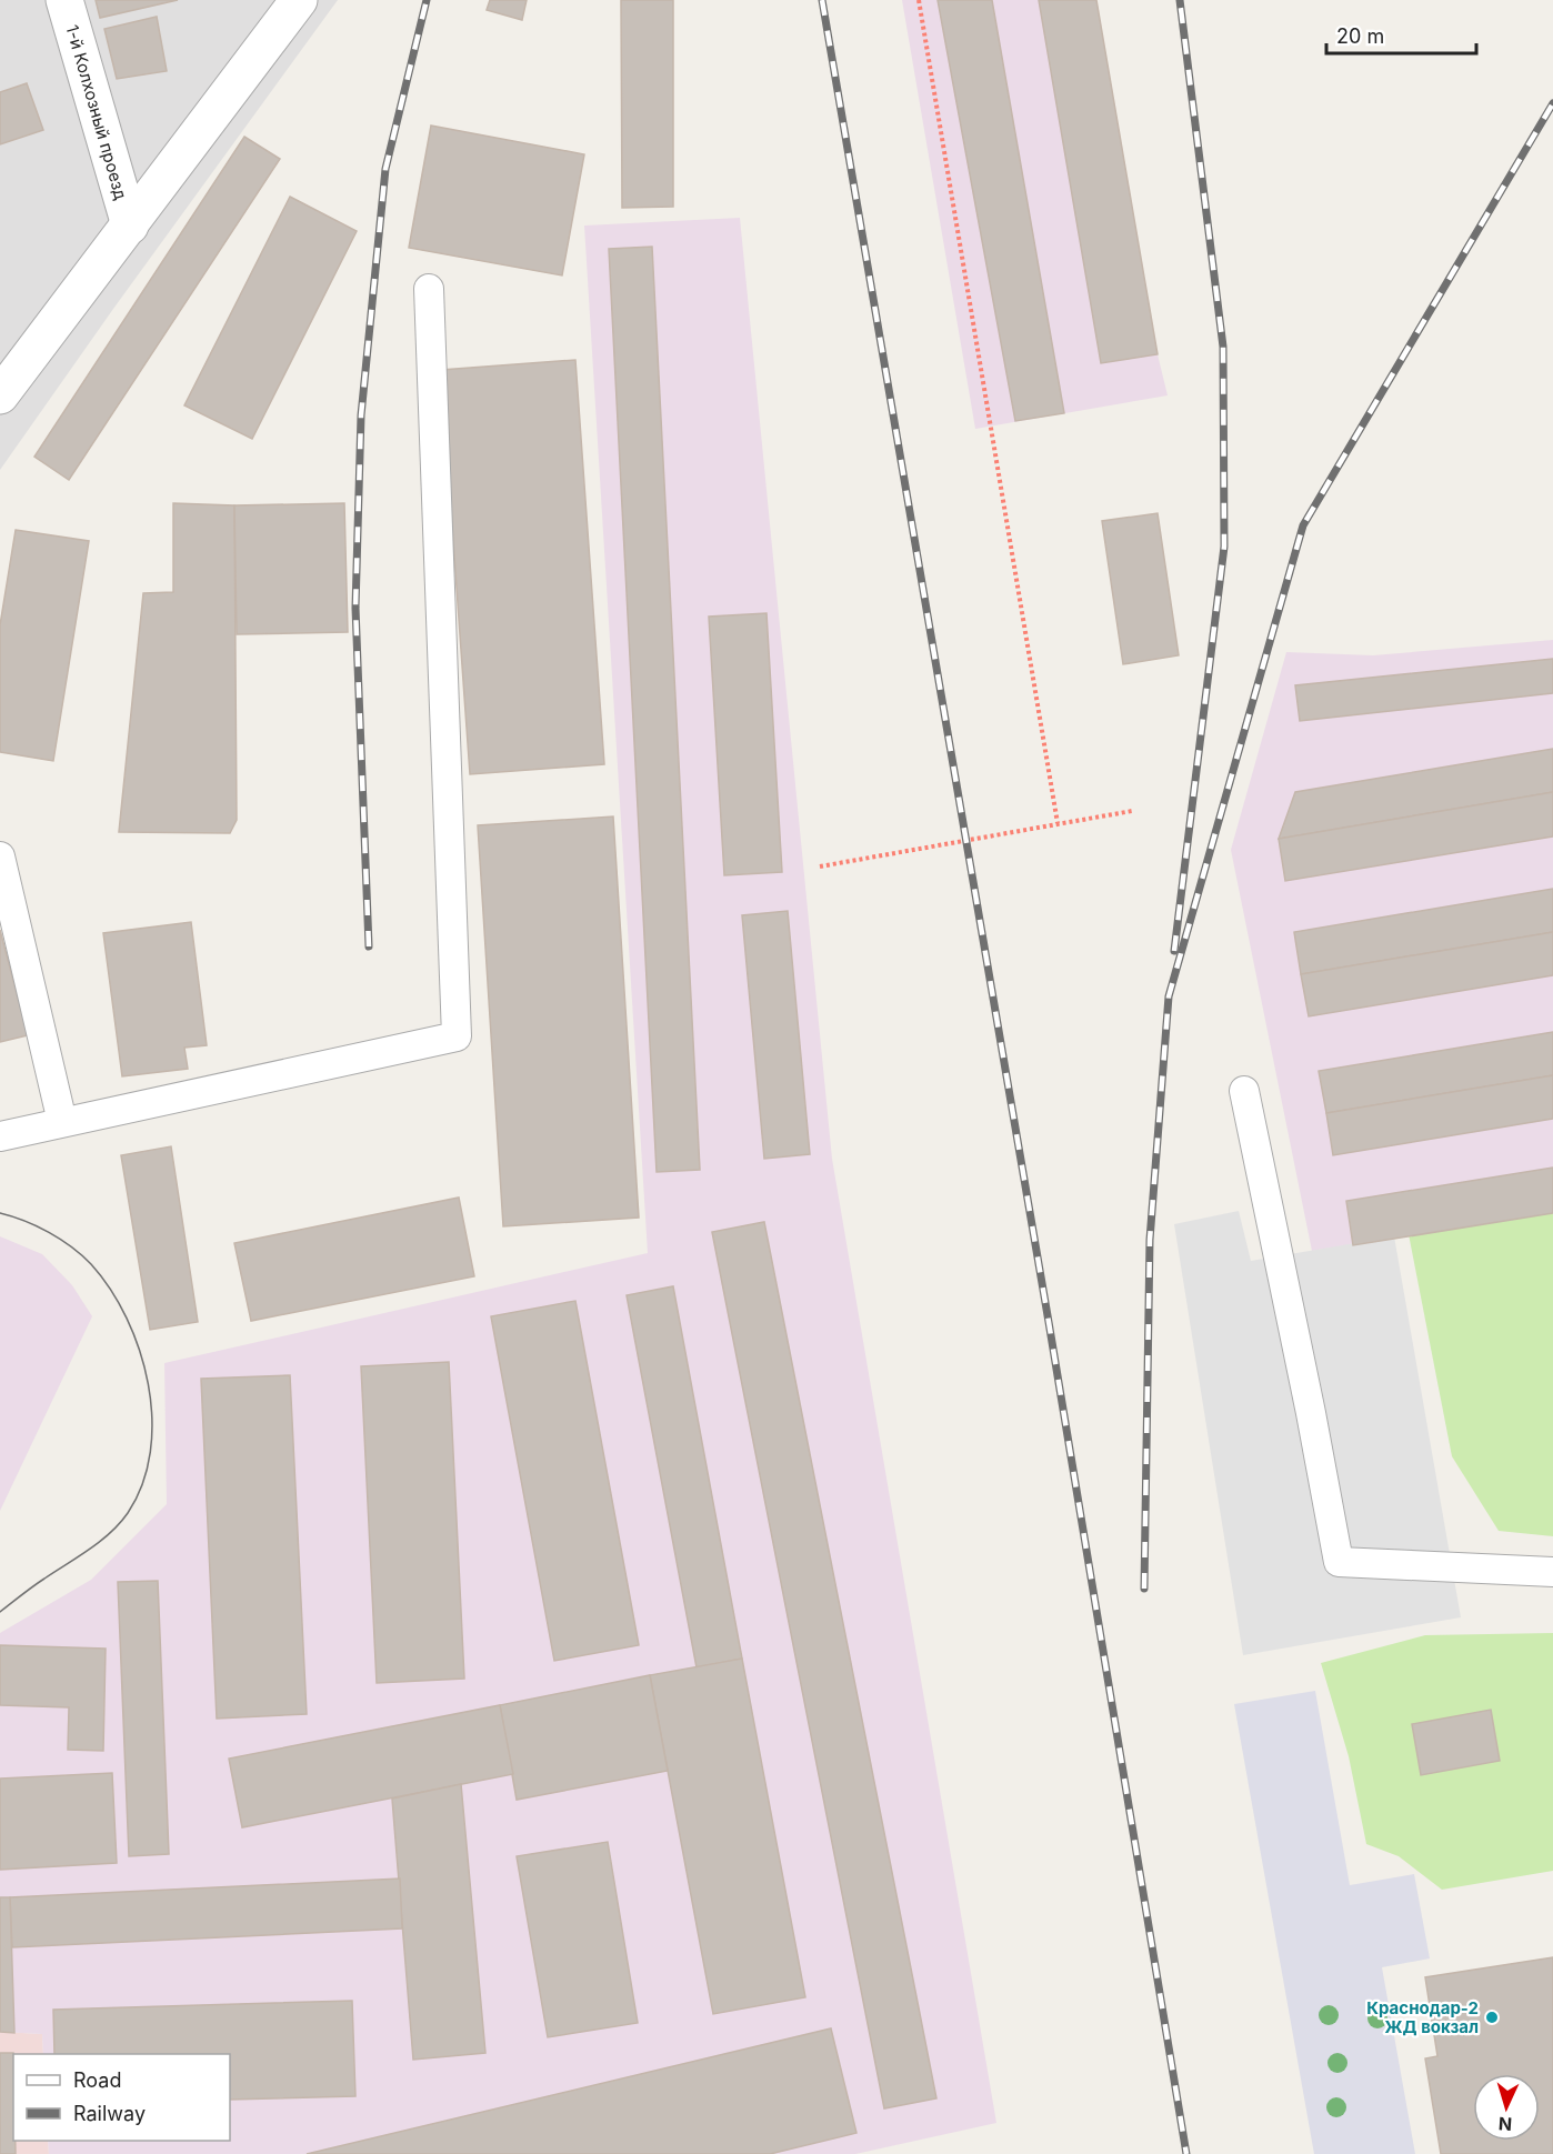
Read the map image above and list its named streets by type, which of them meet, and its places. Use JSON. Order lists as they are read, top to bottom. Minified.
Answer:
{"streets":{"street":["1-й Колхозный проезд"]},"places":["Краснодар-2 ЖД вокзал"],"legend":["Road","Railway"],"scale_bar":"20 m","north":"bottom"}
